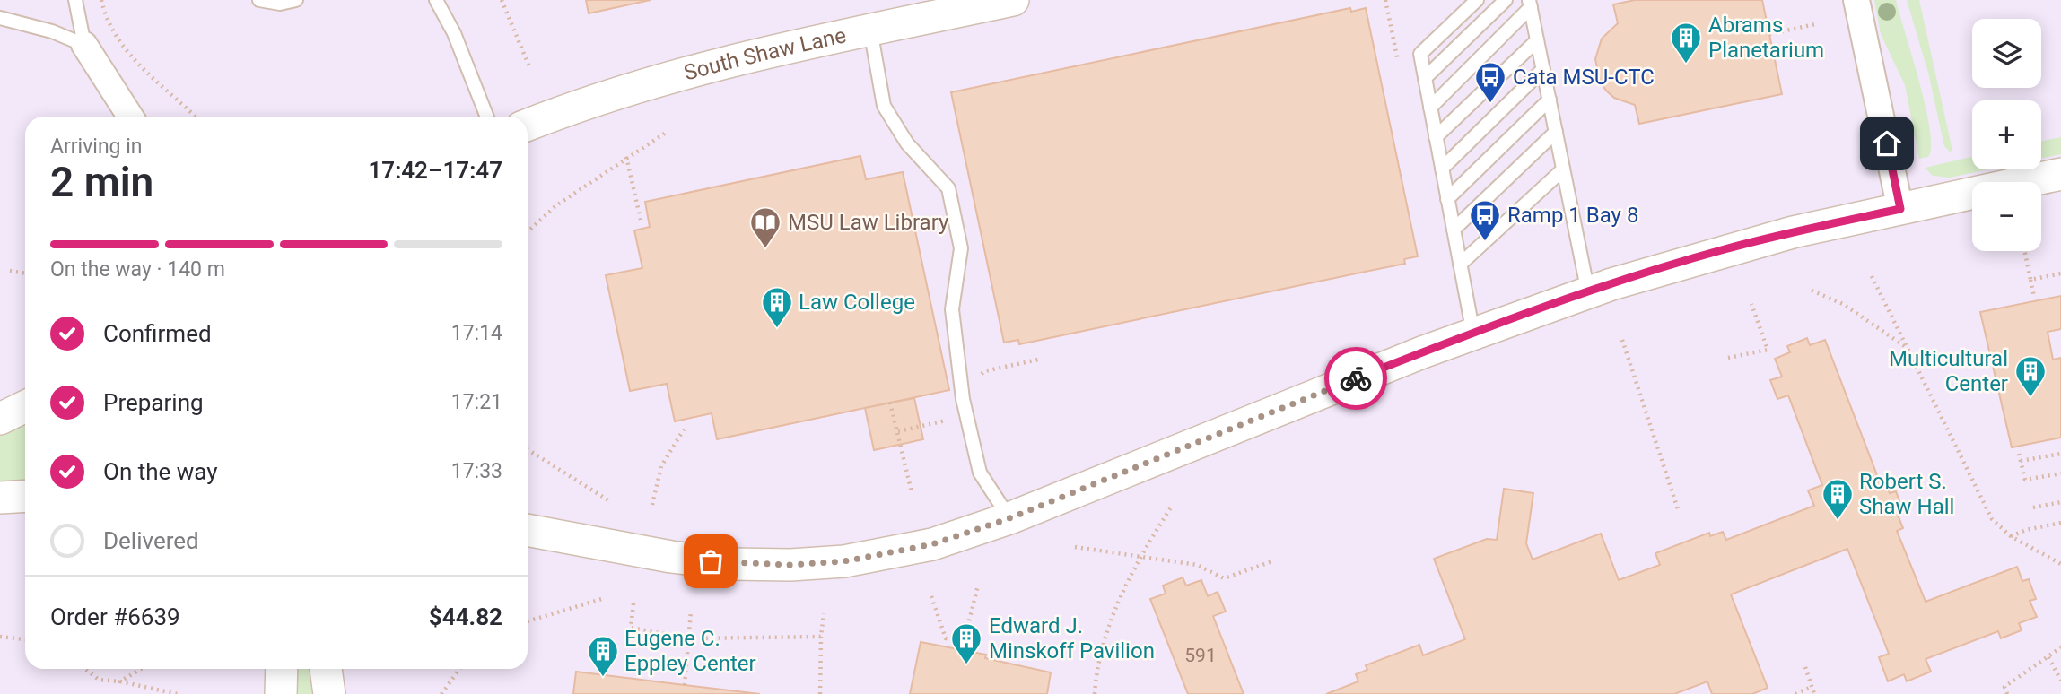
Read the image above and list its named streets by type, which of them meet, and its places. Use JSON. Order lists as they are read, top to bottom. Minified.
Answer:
{"streets":{"street":["South Shaw Lane"]},"places":{"building":["Abrams Planetarium","Law College","Multicultural Center","Robert S. Shaw Hall","Edward J. Minskoff Pavilion","Eugene C. Eppley Center"],"bus stop":["Cata MSU-CTC","Ramp 1 Bay 8"],"library":["MSU Law Library"]},"house_numbers":["591"],"page":{"map_buttons":["+","−"],"heading":["2 min","Arriving in","17:42–17:47"],"panel":["Order #6639","$44.82"],"bar":"On the way · 140 m","list":[["Confirmed","17:14"],["Preparing","17:21"],["On the way","17:33"],"Delivered"]}}
